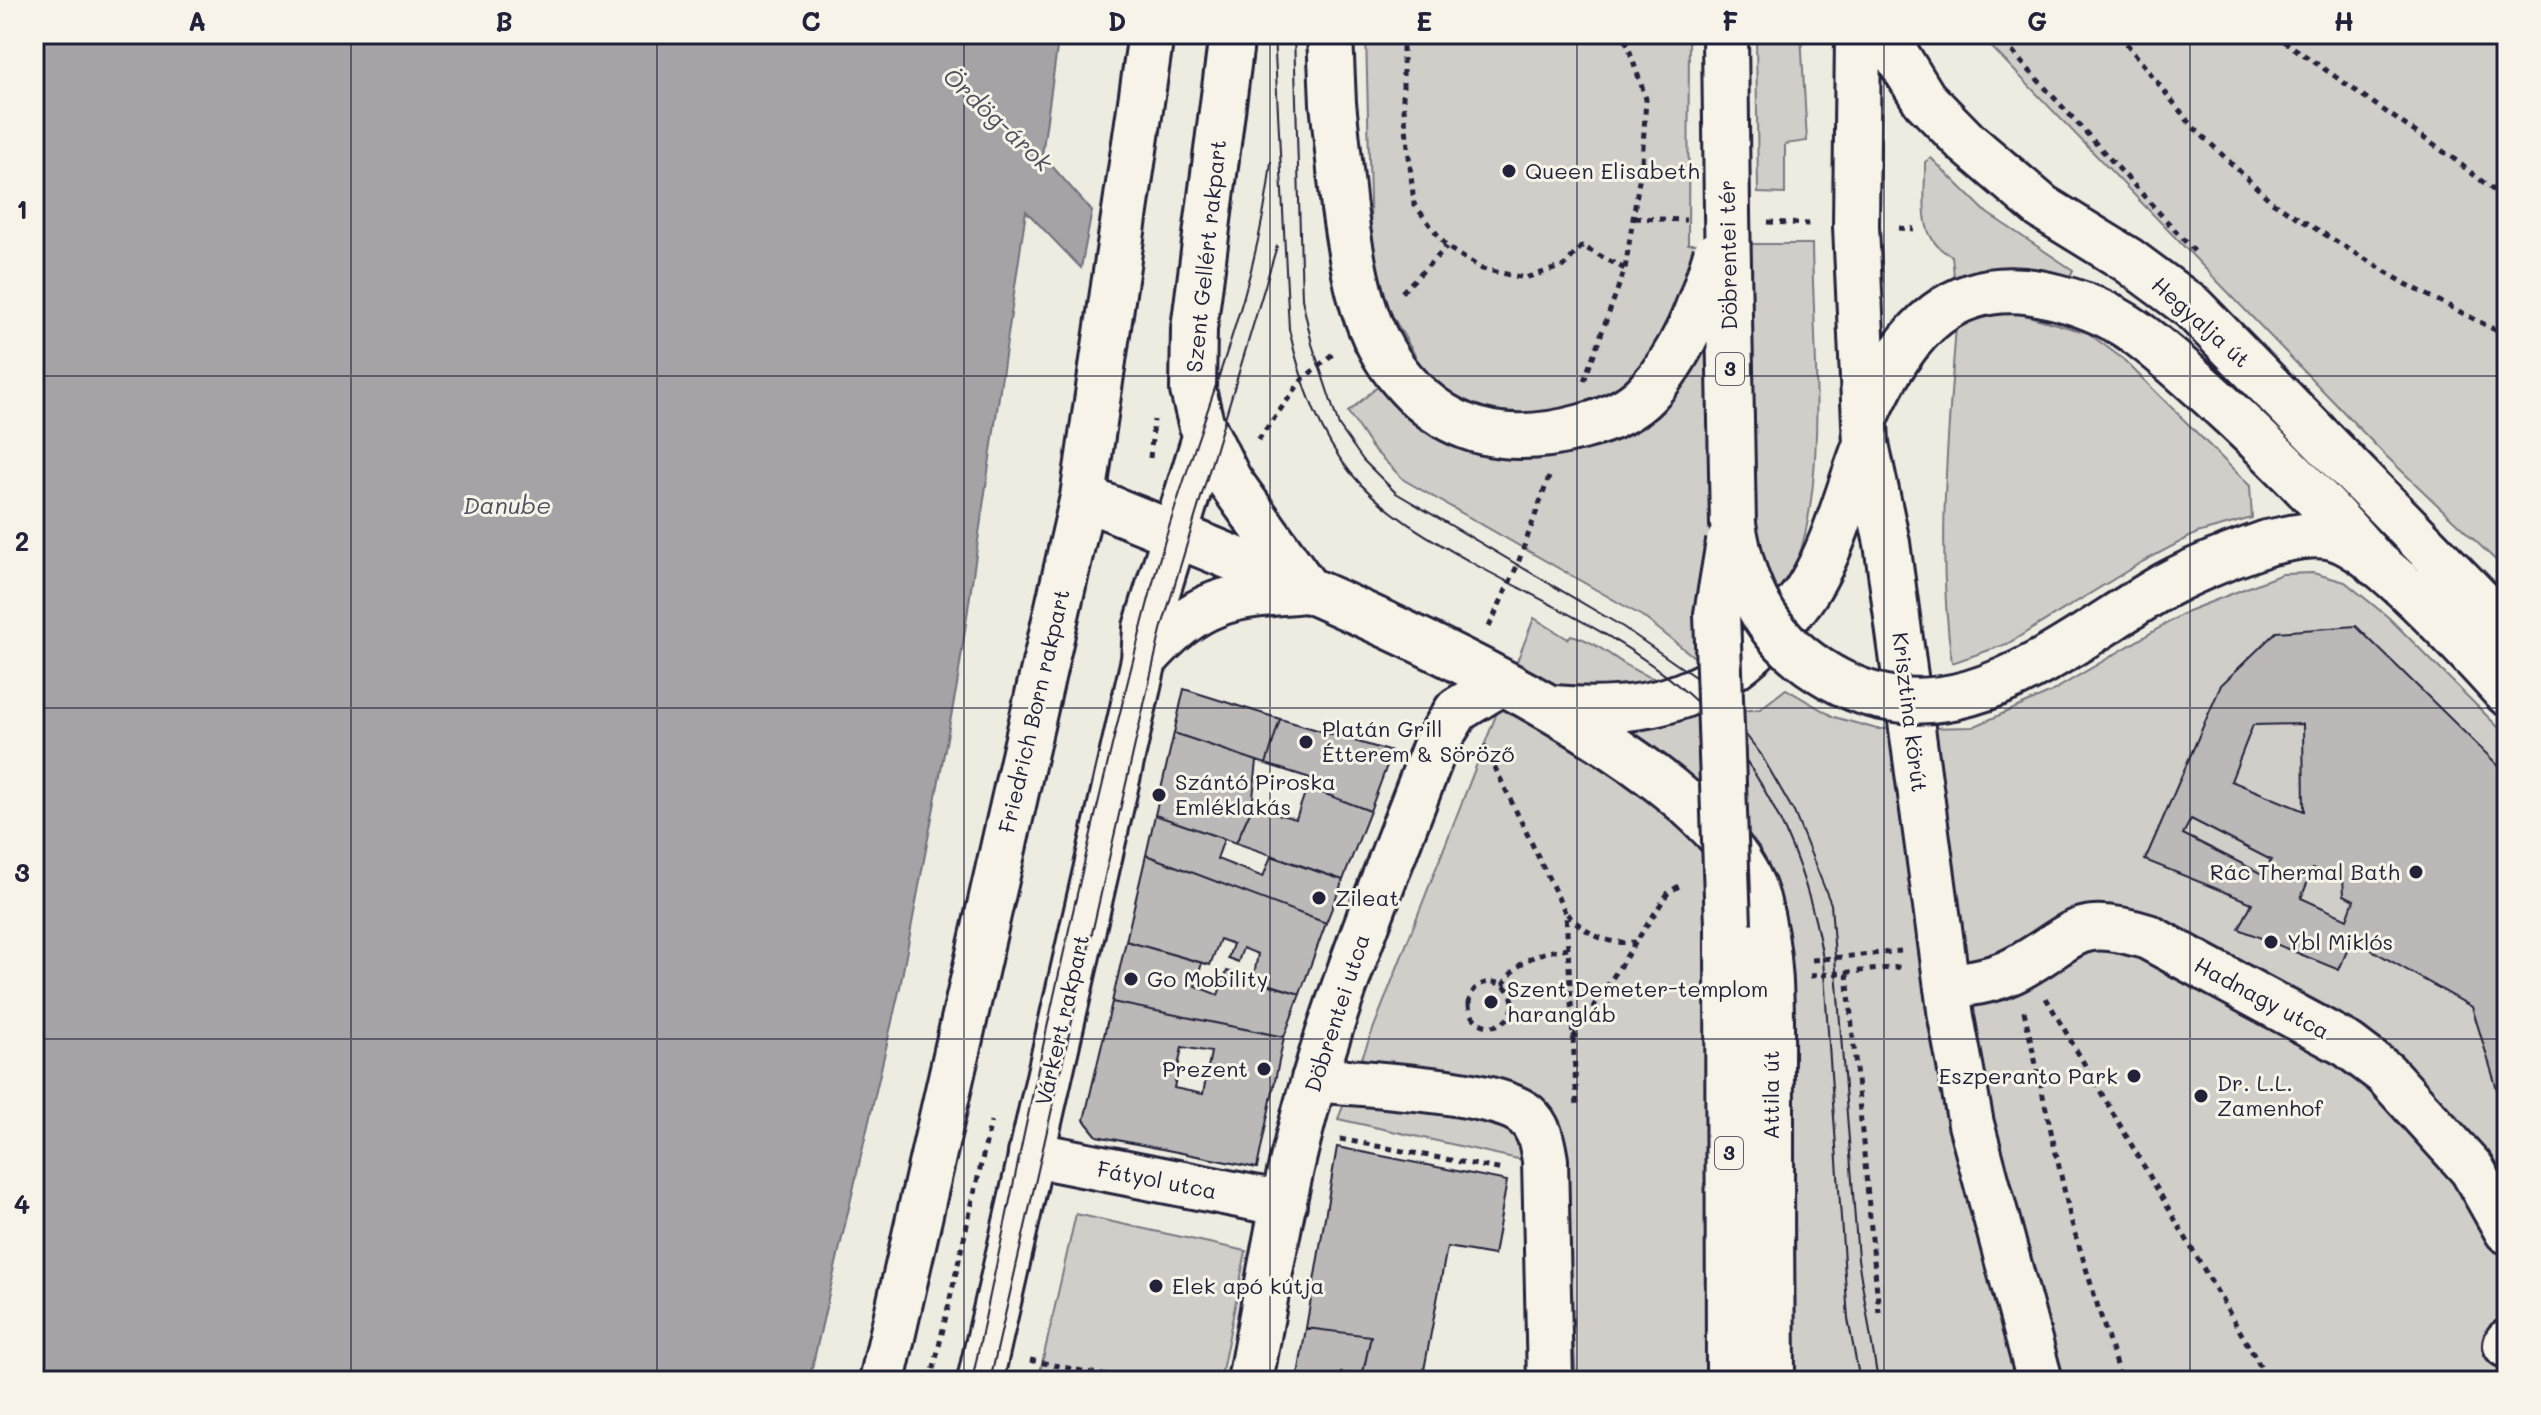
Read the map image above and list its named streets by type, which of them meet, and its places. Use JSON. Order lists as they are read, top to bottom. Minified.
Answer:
{"streets":{"main road":["Döbrentei tér","Szent Gellért rakpart","Hegyalja út","3","Friedrich Born rakpart","Krisztina körút","Hadnagy utca","Döbrentei utca","Várkert rakpart","Attila út","Fátyol utca"]},"crossings":[["Döbrentei tér","3"],["Szent Gellért rakpart","Várkert rakpart"],["Krisztina körút","Hadnagy utca"],["Döbrentei utca","Attila út"],["Döbrentei utca","Fátyol utca"],["Várkert rakpart","Fátyol utca"]],"water":["Ördög-árok","Danube"],"places":["Queen Elisabeth","Platán Grill Étterem & Söröző","Szántó Piroska Emléklakás","Rác Thermal Bath","Zileat","Ybl Miklós","Go Mobility","Szent Demeter-templom harangláb","Prezent","Eszperanto Park","Dr. L.L. Zamenhof","Elek apó kútja"],"grid":{"columns":["A","B","C","D","E","F","G","H"],"rows":["1","2","3","4"]}}
